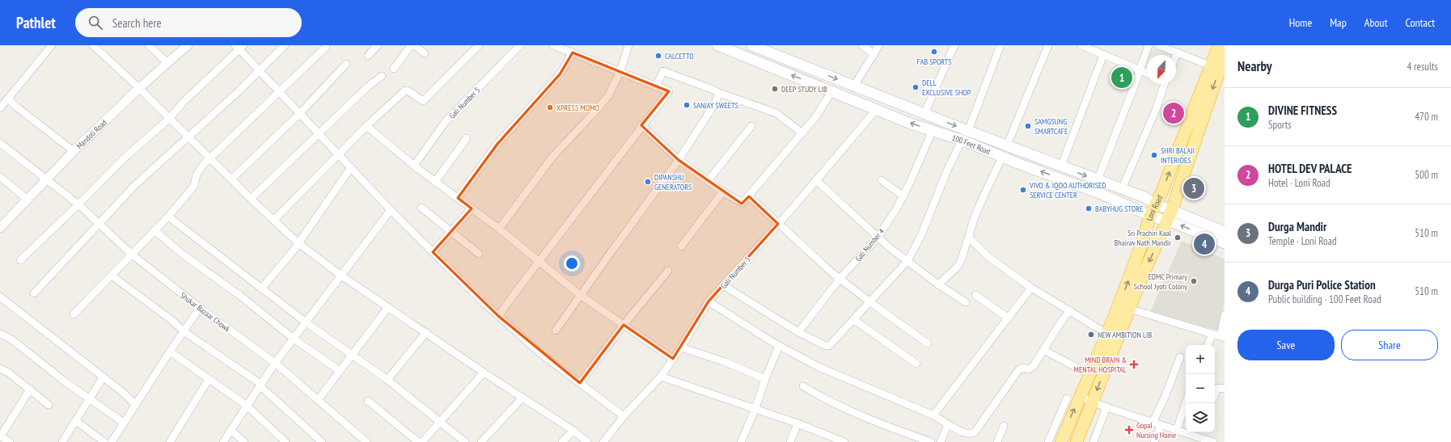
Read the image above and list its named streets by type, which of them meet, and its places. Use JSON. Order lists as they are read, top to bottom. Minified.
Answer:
{"streets":{"highway":["Loni Road"],"main road":["100 Feet Road"],"street":["Gali Number 5","Mandoli Road","Gali Number 4","Shukar Bazaar Chowk"]},"crossings":[["Gali Number 5","100 Feet Road"],["Mandoli Road","Shukar Bazaar Chowk"],["100 Feet Road","Loni Road"],["100 Feet Road","Gali Number 4"]],"places":{"other":["FAB SPORTS","CALCETTO","DELL EXCLUSIVE SHOP","DEEP STUDY LIB","SANJAY SWEETS","XPRESS MOMO","SAMGSUNG SMARTCAFE","SHRI BALAJI INTERIOES","DIPANSHU GENERATORS","VIVO & IQOO AUTHORISED SERVICE CENTER","BABYHUG STORE","Sri Prachin Kaal Bhairav Nath Mandir","EDMC Primary School Jyoti Colony","NEW AMBITION LIB"],"health":["MIND BRAIN & MENTAL HOSPITAL","Gopal Nursing Home"]},"north":"bottom left","page":{"header":"Pathlet","search":"Search here","nav":["Home","Map","About","Contact"],"heading":["Nearby","4 results"],"pins":["1","2","3","4"],"list":[{"mark":"1","name":"DIVINE FITNESS","note":"Sports","value":"470 m"},{"mark":"2","name":"HOTEL DEV PALACE","note":"Hotel · Loni Road","value":"500 m"},{"mark":"3","name":"Durga Mandir","note":"Temple · Loni Road","value":"510 m"},{"mark":"4","name":"Durga Puri Police Station","note":"Public building · 100 Feet Road","value":"510 m"}],"buttons":["Save","Share"],"map_buttons":["+","−"]}}
